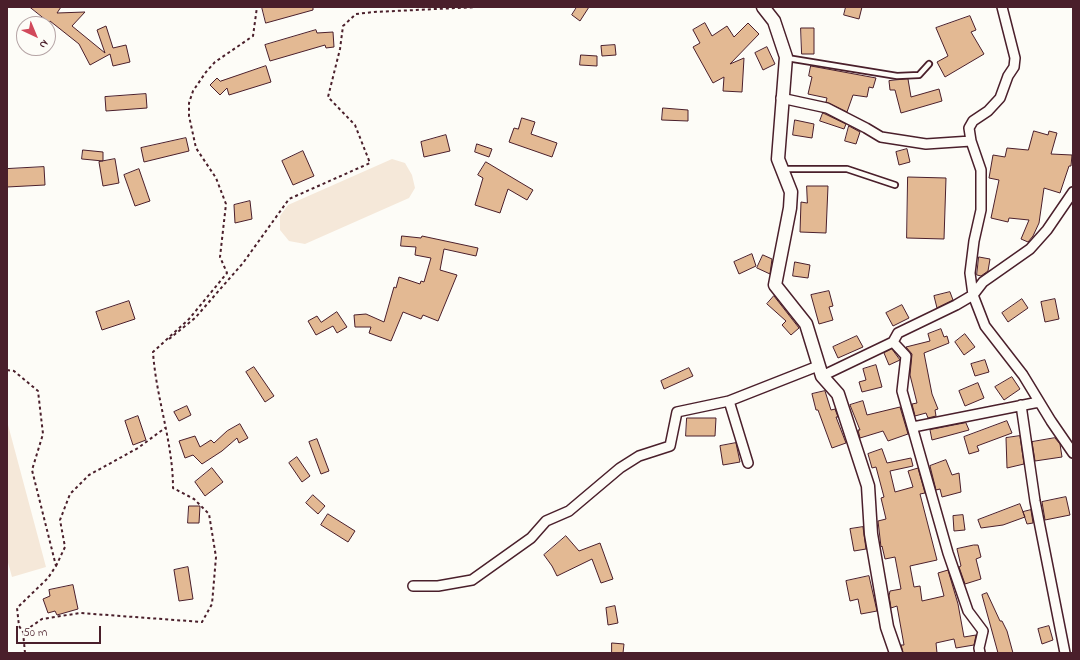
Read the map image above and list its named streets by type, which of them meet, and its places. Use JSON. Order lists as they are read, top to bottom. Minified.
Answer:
{"scale_bar":"50 m","north":"bottom right"}
